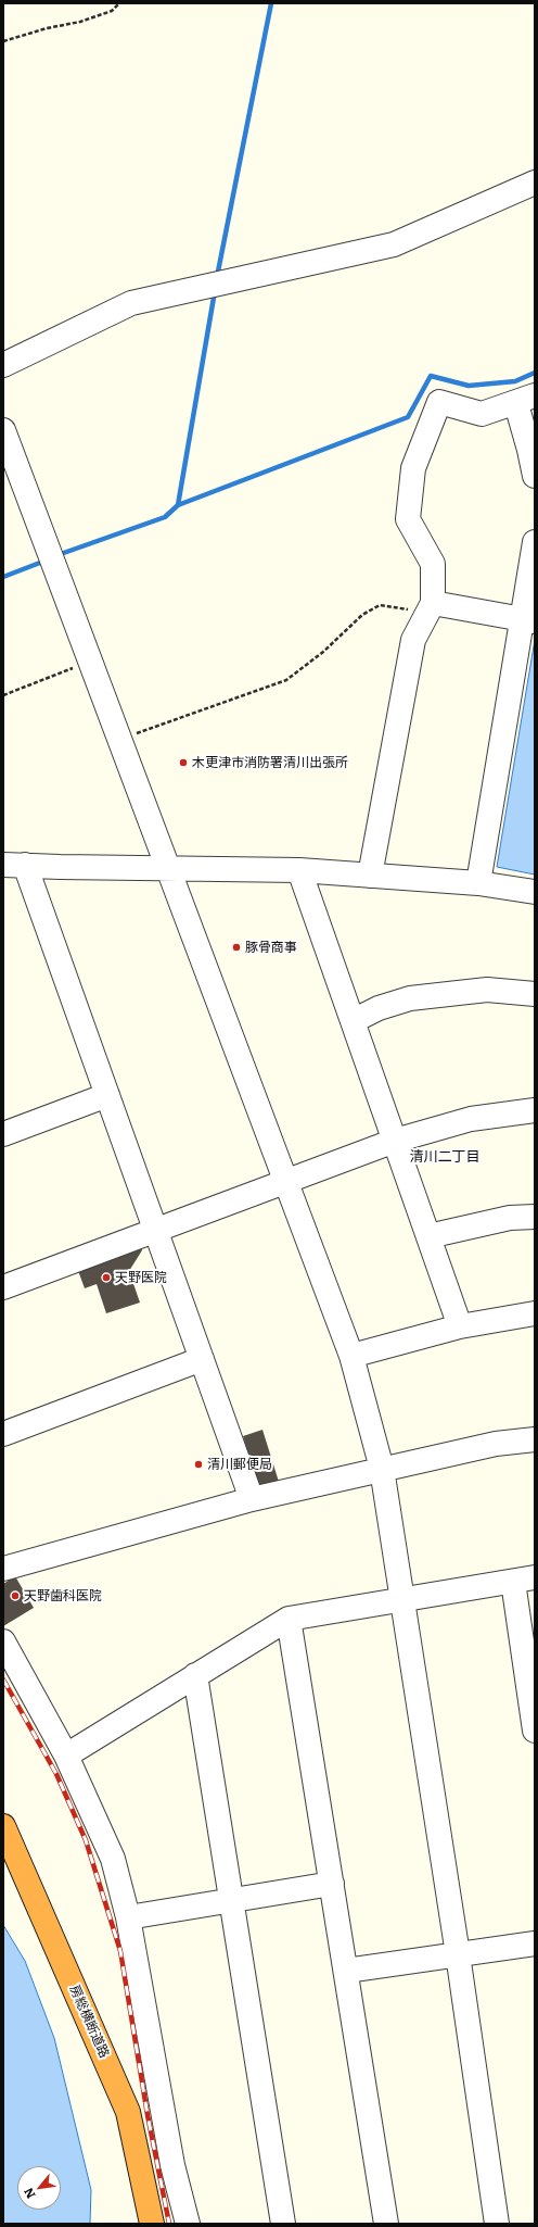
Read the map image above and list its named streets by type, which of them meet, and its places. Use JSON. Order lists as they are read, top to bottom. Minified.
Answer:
{"streets":{"highway":["房総横断道路"]},"districts":["清川二丁目"],"places":["木更津市消防署清川出張所","豚骨商事","天野医院","清川郵便局","天野歯科医院"],"north":"bottom left"}
